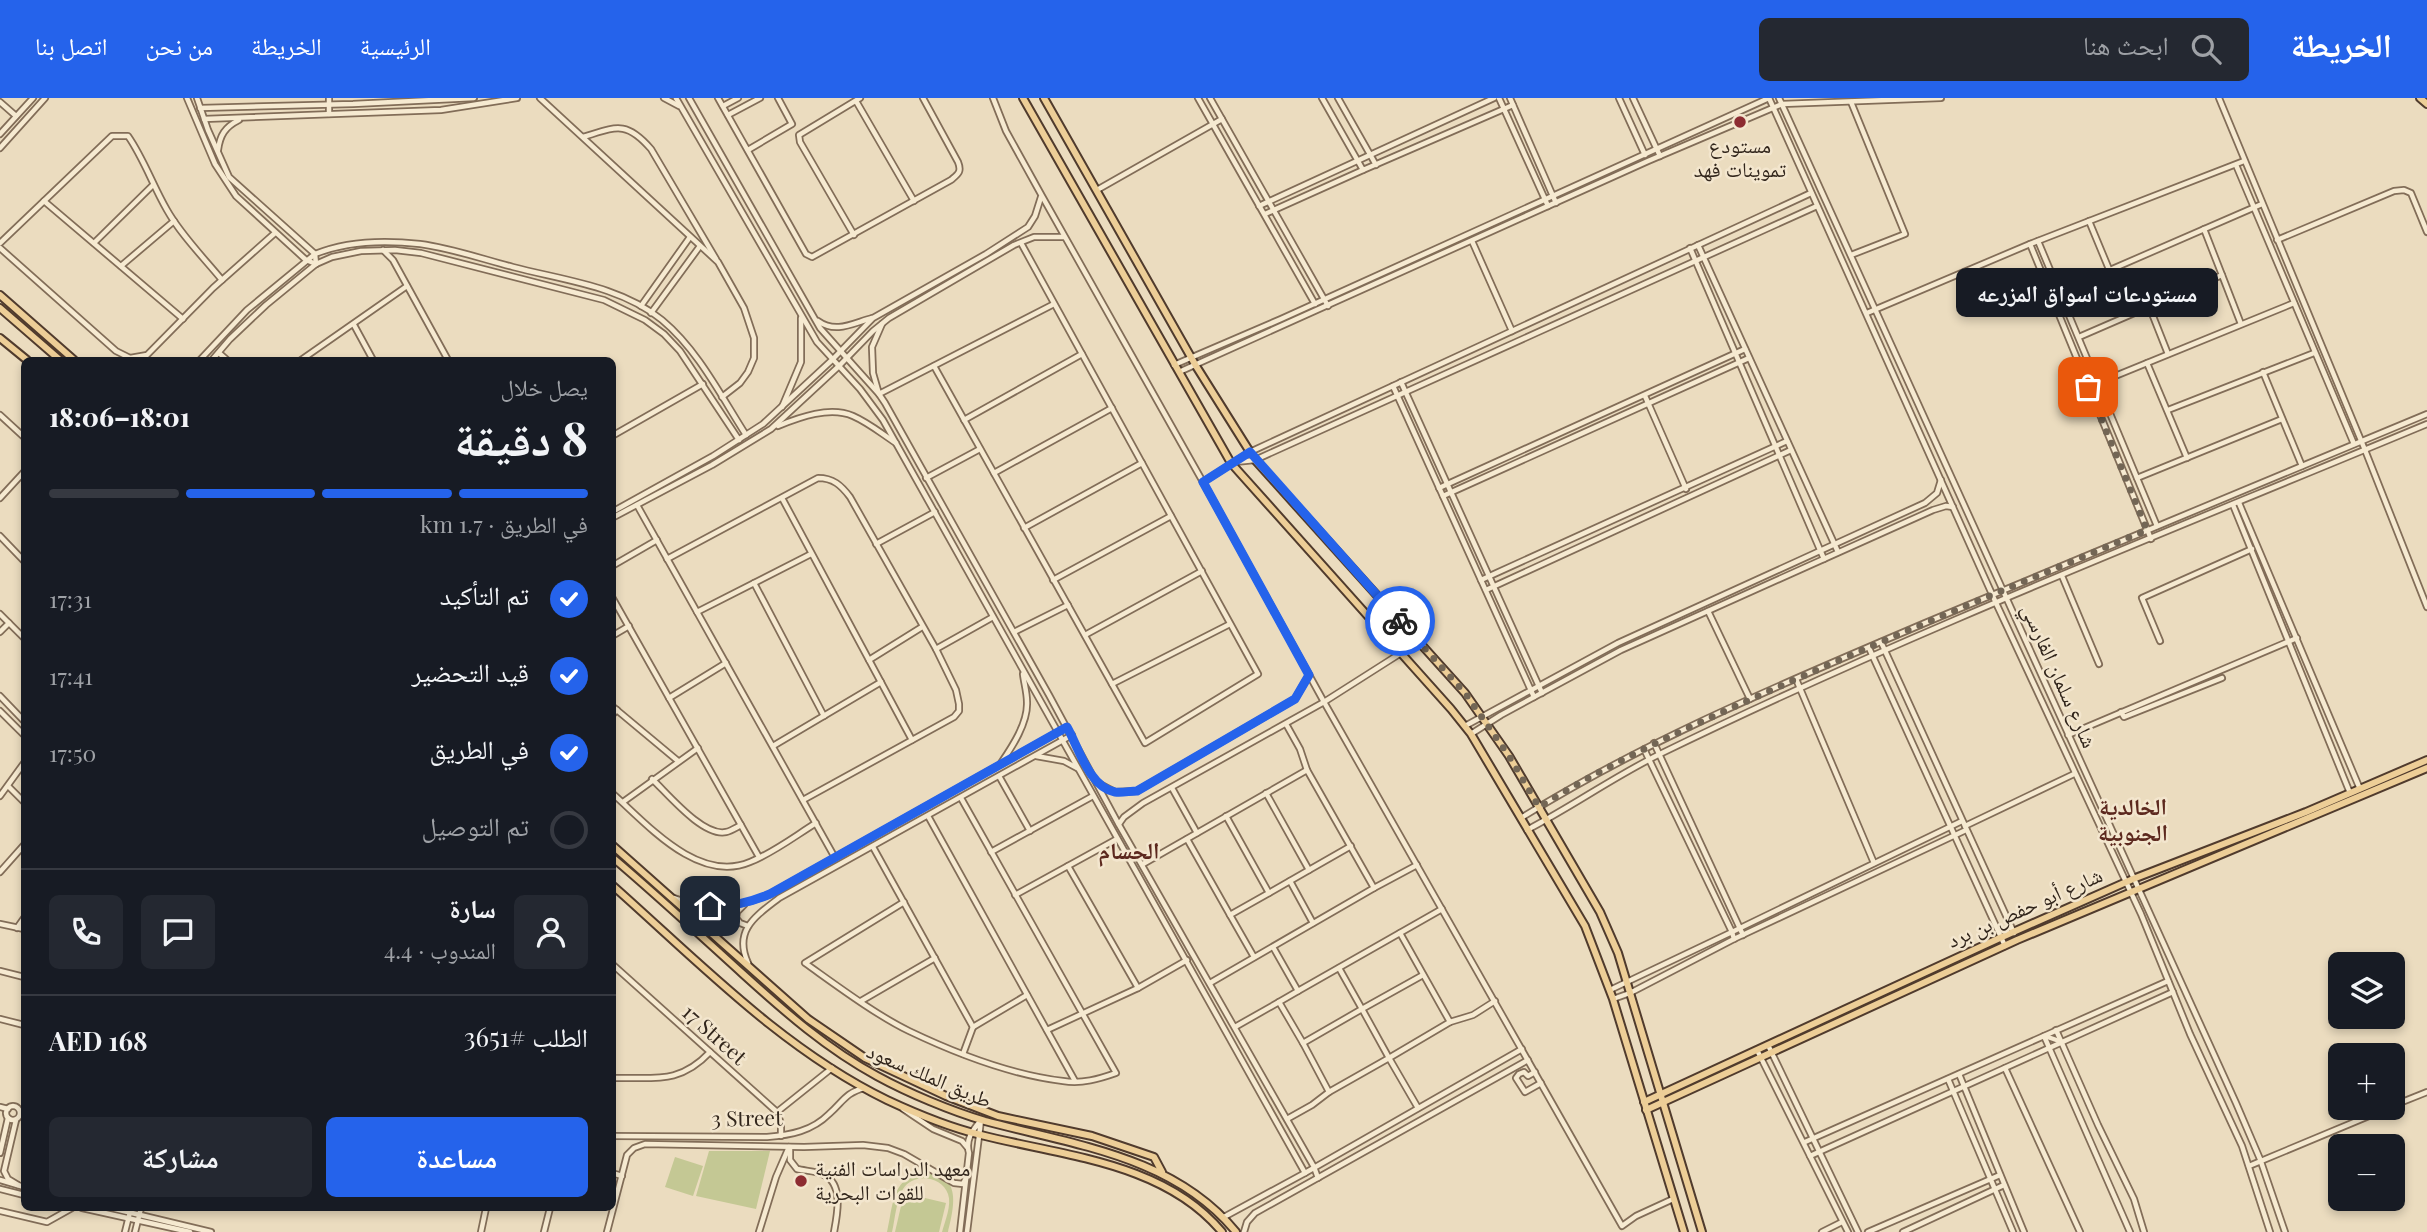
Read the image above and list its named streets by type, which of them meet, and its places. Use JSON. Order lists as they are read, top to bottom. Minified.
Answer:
{"streets":{"main road":["شارع أبو حفص بن برد","طريق الملك سعود"],"street":["شارع سلمان الفارسي","17 Street","3 Street"]},"crossings":[["شارع سلمان الفارسي","شارع أبو حفص بن برد"],["طريق الملك سعود","3 Street"]],"districts":["الخالدية الجنوبية","الحسام"],"places":["مستودع تموينات فهد","مستودعات اسواق المزرعه","معهد الدراسات الفنية للقوات البحرية"],"page":{"header":"الخريطة","search":"ابحث هنا","nav":["الرئيسية","الخريطة","من نحن","اتصل بنا"],"bubble":"مستودعات اسواق المزرعه","heading":["8 دقيقة","يصل خلال","18:01–18:06"],"panel":["سارة","المندوب · 4.4","الطلب #3651","AED 168"],"bar":"في الطريق · 1.7 km","list":[["تم التأكيد","17:31"],["قيد التحضير","17:41"],["في الطريق","17:50"],"تم التوصيل"],"map_buttons":["+","−"],"buttons":["مساعدة","مشاركة"]}}
